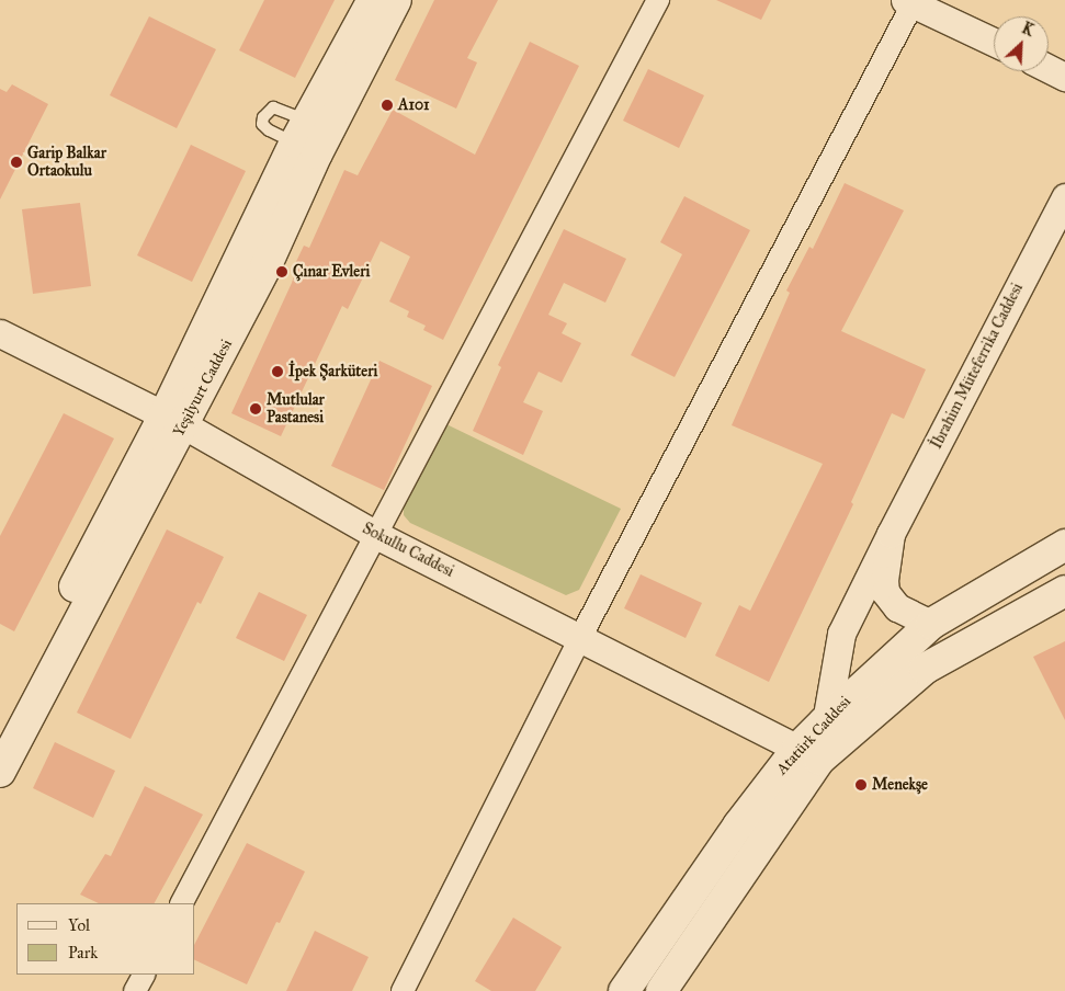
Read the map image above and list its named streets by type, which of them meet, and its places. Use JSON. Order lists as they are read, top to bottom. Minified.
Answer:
{"streets":{"main road":["Yeşilyurt Caddesi","Atatürk Caddesi"],"street":["İbrahim Müteferrika Caddesi","Sokullu Caddesi"]},"crossings":[["İbrahim Müteferrika Caddesi","Atatürk Caddesi"],["Yeşilyurt Caddesi","Sokullu Caddesi"],["Sokullu Caddesi","Atatürk Caddesi"]],"places":["A101","Garip Balkar Ortaokulu","Çınar Evleri","İpek Şarküteri","Mutlular Pastanesi","Menekşe"],"legend":["Yol","Park"],"north":"top right"}
